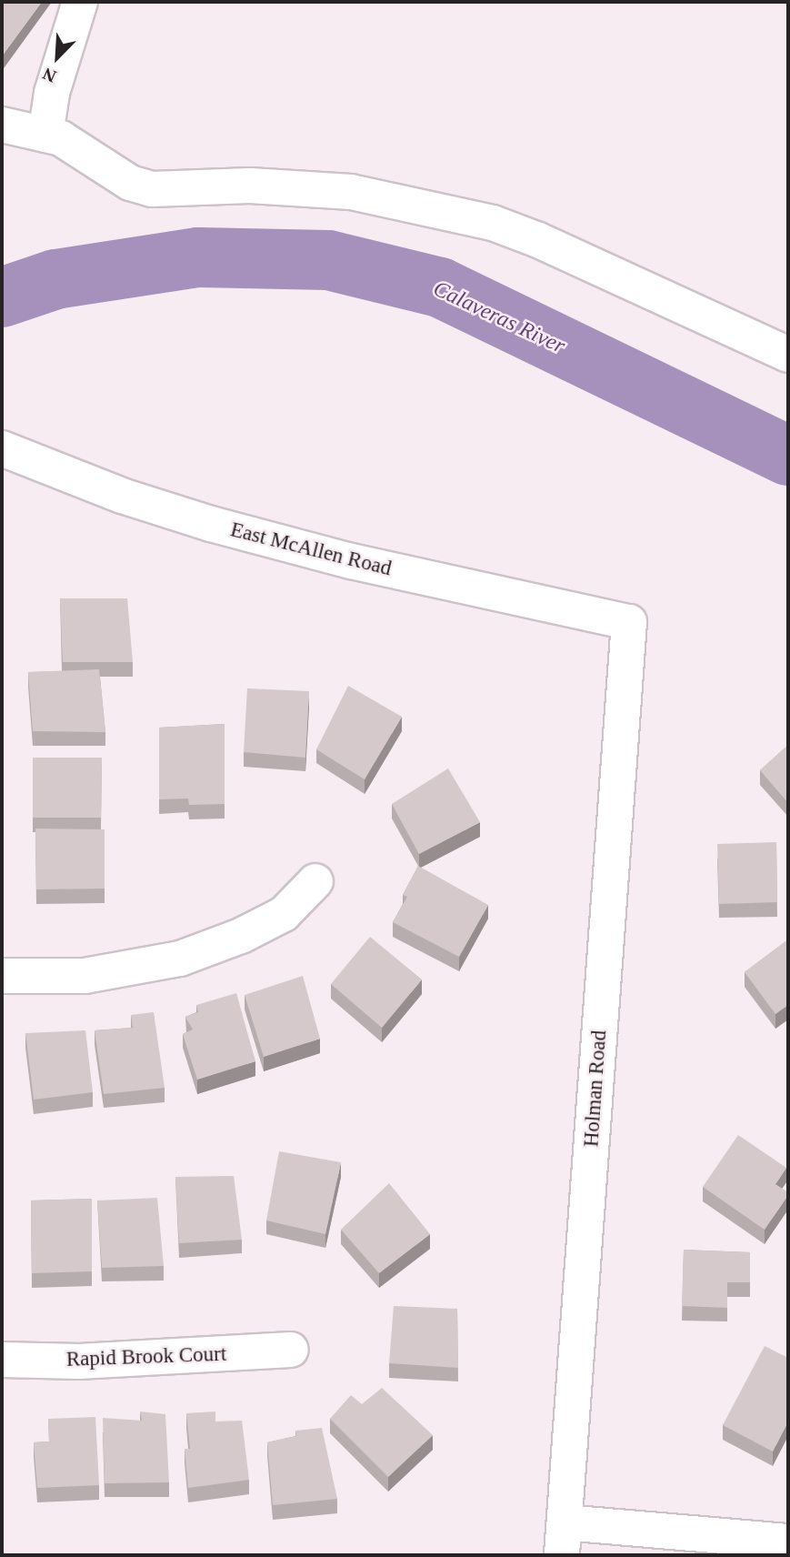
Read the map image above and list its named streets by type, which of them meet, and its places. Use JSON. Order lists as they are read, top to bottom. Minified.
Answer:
{"streets":{"street":["East McAllen Road","Holman Road","Rapid Brook Court"]},"crossings":[["East McAllen Road","Holman Road"]],"water":["Calaveras River"],"north":"bottom left"}
